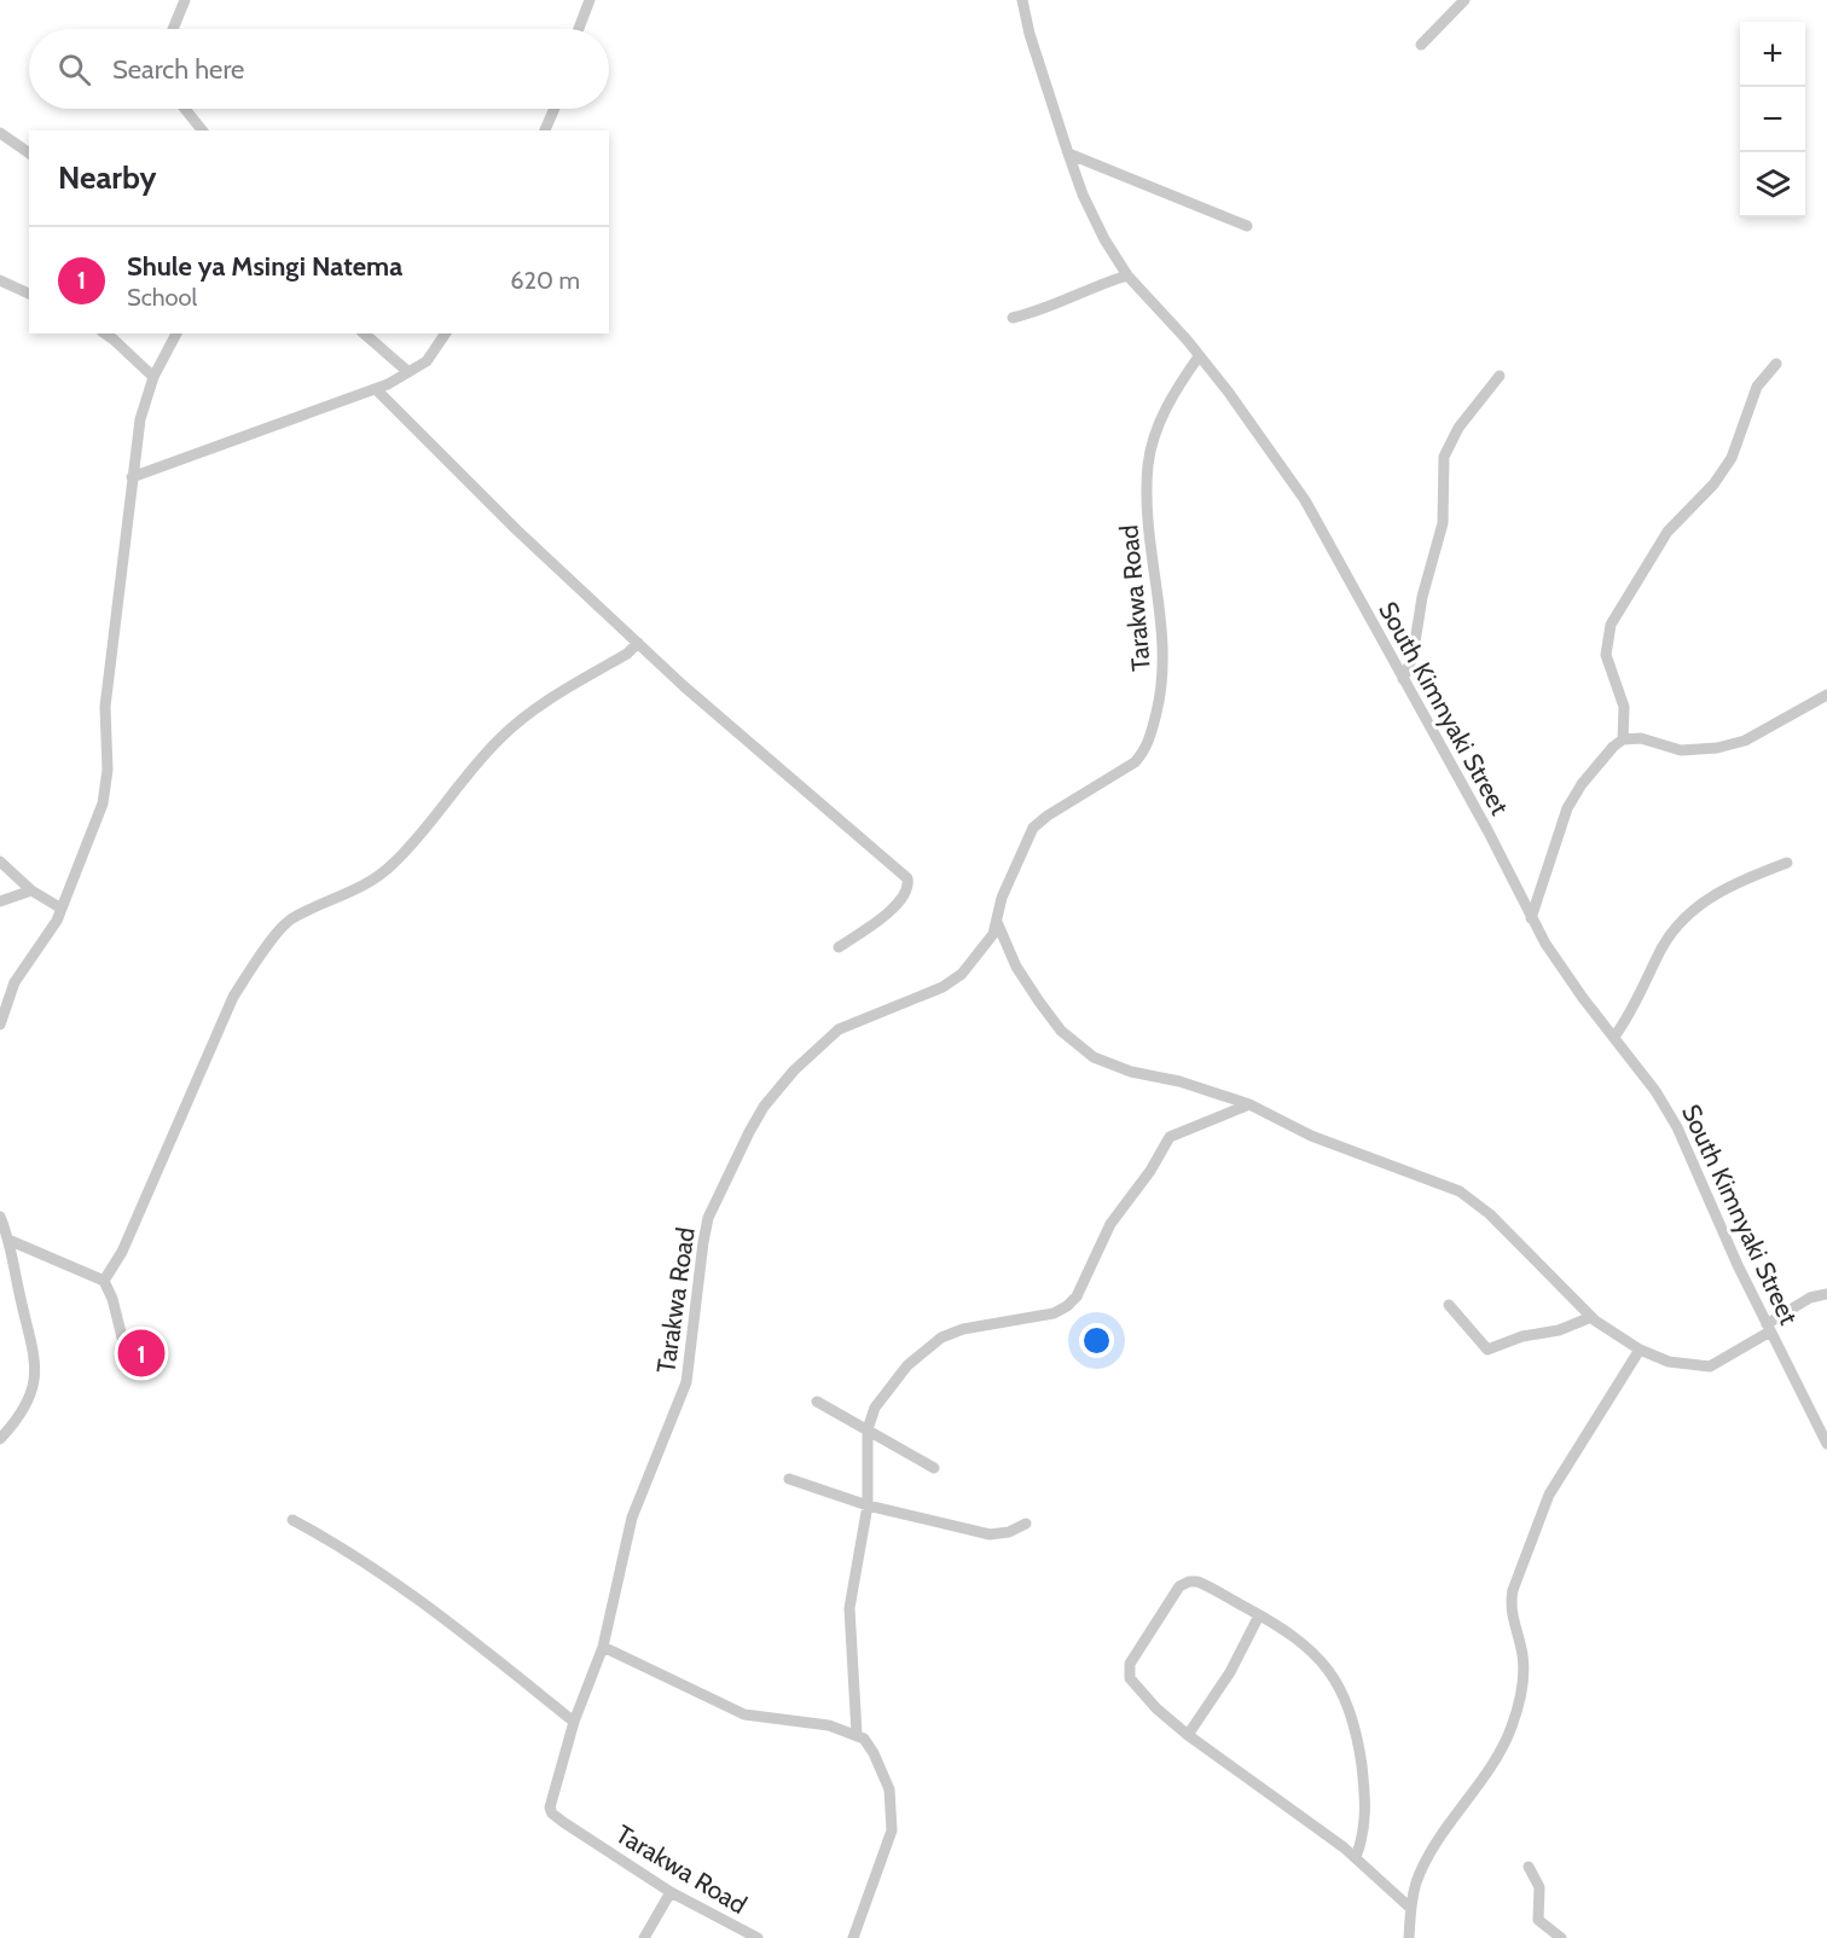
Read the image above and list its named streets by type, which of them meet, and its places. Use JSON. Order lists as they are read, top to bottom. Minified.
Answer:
{"streets":{"street":["Tarakwa Road","South Kimnyaki Street"]},"crossings":[["Tarakwa Road","South Kimnyaki Street"]],"page":{"map_buttons":["+","−"],"search":"Search here","heading":"Nearby","list":[{"mark":"1","name":"Shule ya Msingi Natema","note":"School","value":"620 m"}],"pins":"1"}}
